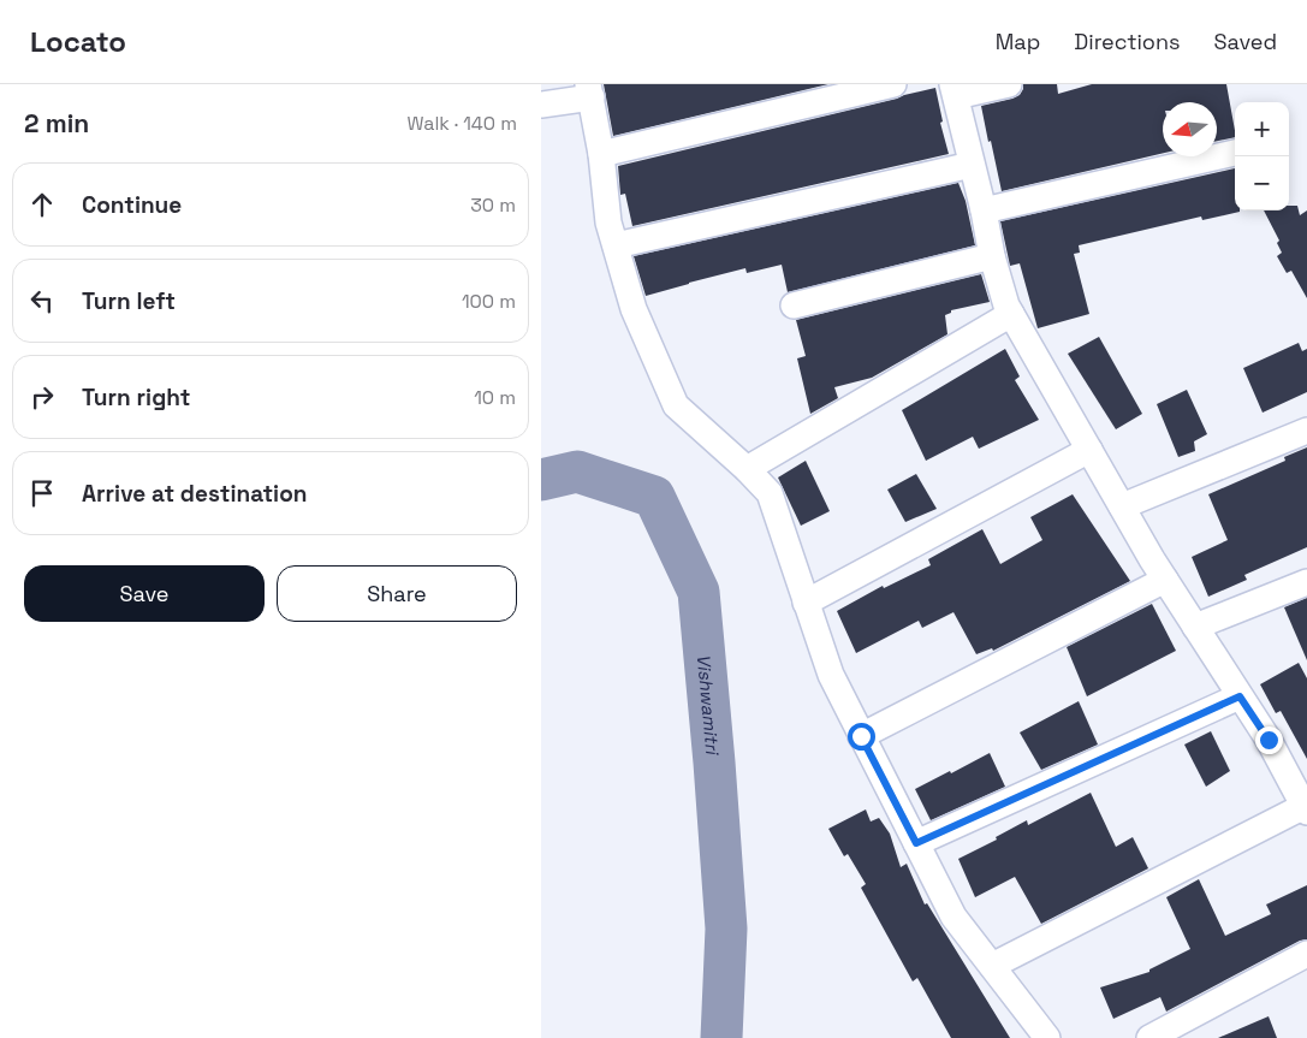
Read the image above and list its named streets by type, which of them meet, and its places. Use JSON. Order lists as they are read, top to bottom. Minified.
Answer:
{"water":["Vishwamitri"],"north":"left","page":{"header":"Locato","nav":["Map","Directions","Saved"],"heading":["2 min","Walk · 140 m"],"map_buttons":["+","−"],"list":[["Continue","30 m"],["Turn left","100 m"],["Turn right","10 m"],"Arrive at destination"],"buttons":["Save","Share"]}}
